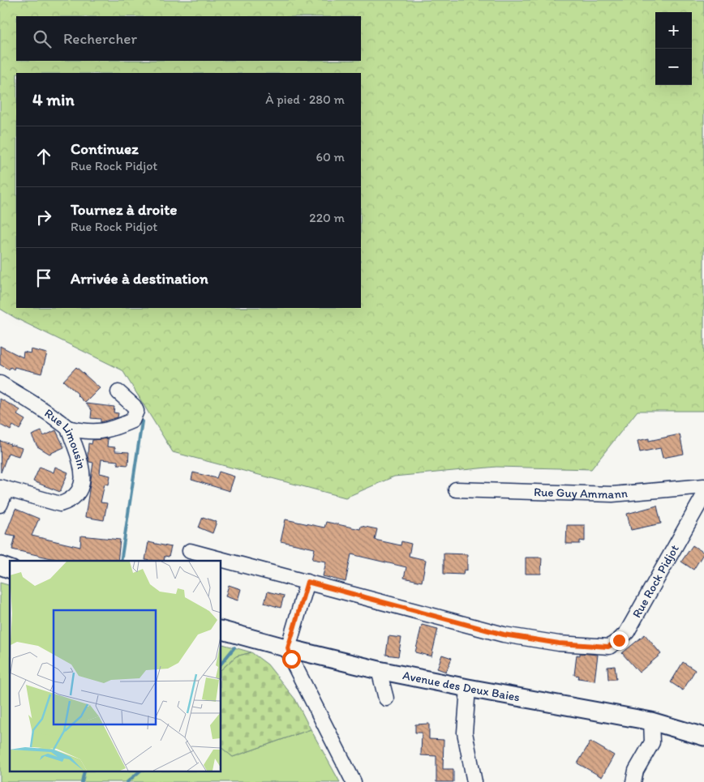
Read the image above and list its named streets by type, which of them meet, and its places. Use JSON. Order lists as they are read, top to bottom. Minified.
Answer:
{"streets":{"main road":["Avenue des Deux Baies"],"street":["Rue Limousin","Rue Guy Ammann","Rue Rock Pidjot"]},"page":{"map_buttons":["+","−"],"search":"Rechercher","heading":["4 min","À pied · 280 m"],"list":[["Continuez","Rue Rock Pidjot","60 m"],["Tournez à droite","Rue Rock Pidjot","220 m"],"Arrivée à destination"]}}
